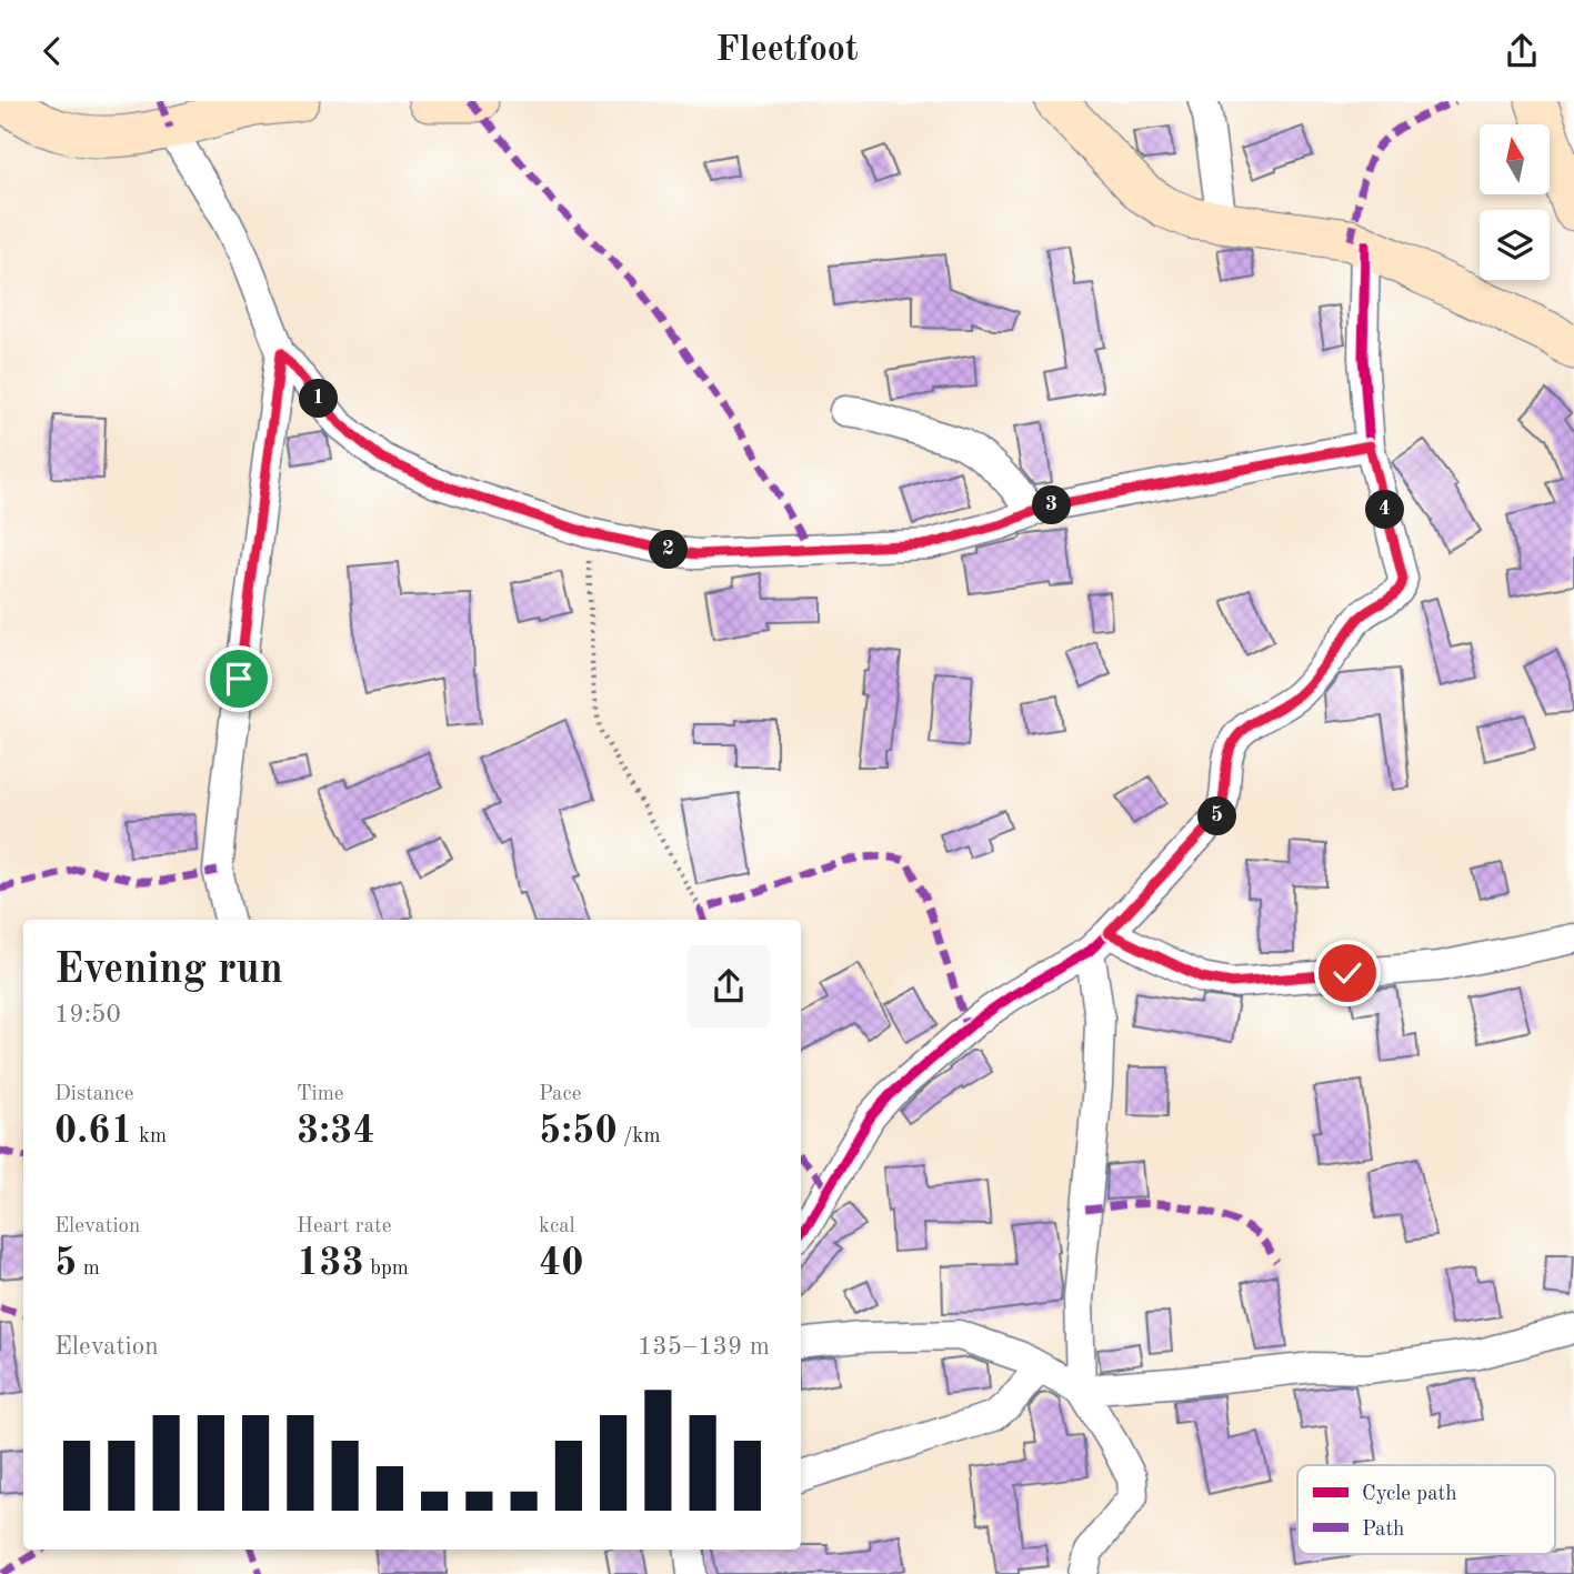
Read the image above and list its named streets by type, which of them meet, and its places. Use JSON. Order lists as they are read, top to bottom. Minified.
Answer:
{"legend":["Cycle path","Path"],"north":"top","page":{"header":"Fleetfoot","pins":["1","3","4","2","5"],"heading":["Evening run","19:50"],"stats":[["Distance","0.61 km"],["Time","3:34"],["Pace","5:50 /km"],["Elevation","5 m"],["Heart rate","133 bpm"],["kcal","40"]],"chart":["Elevation","135–139 m"]}}
